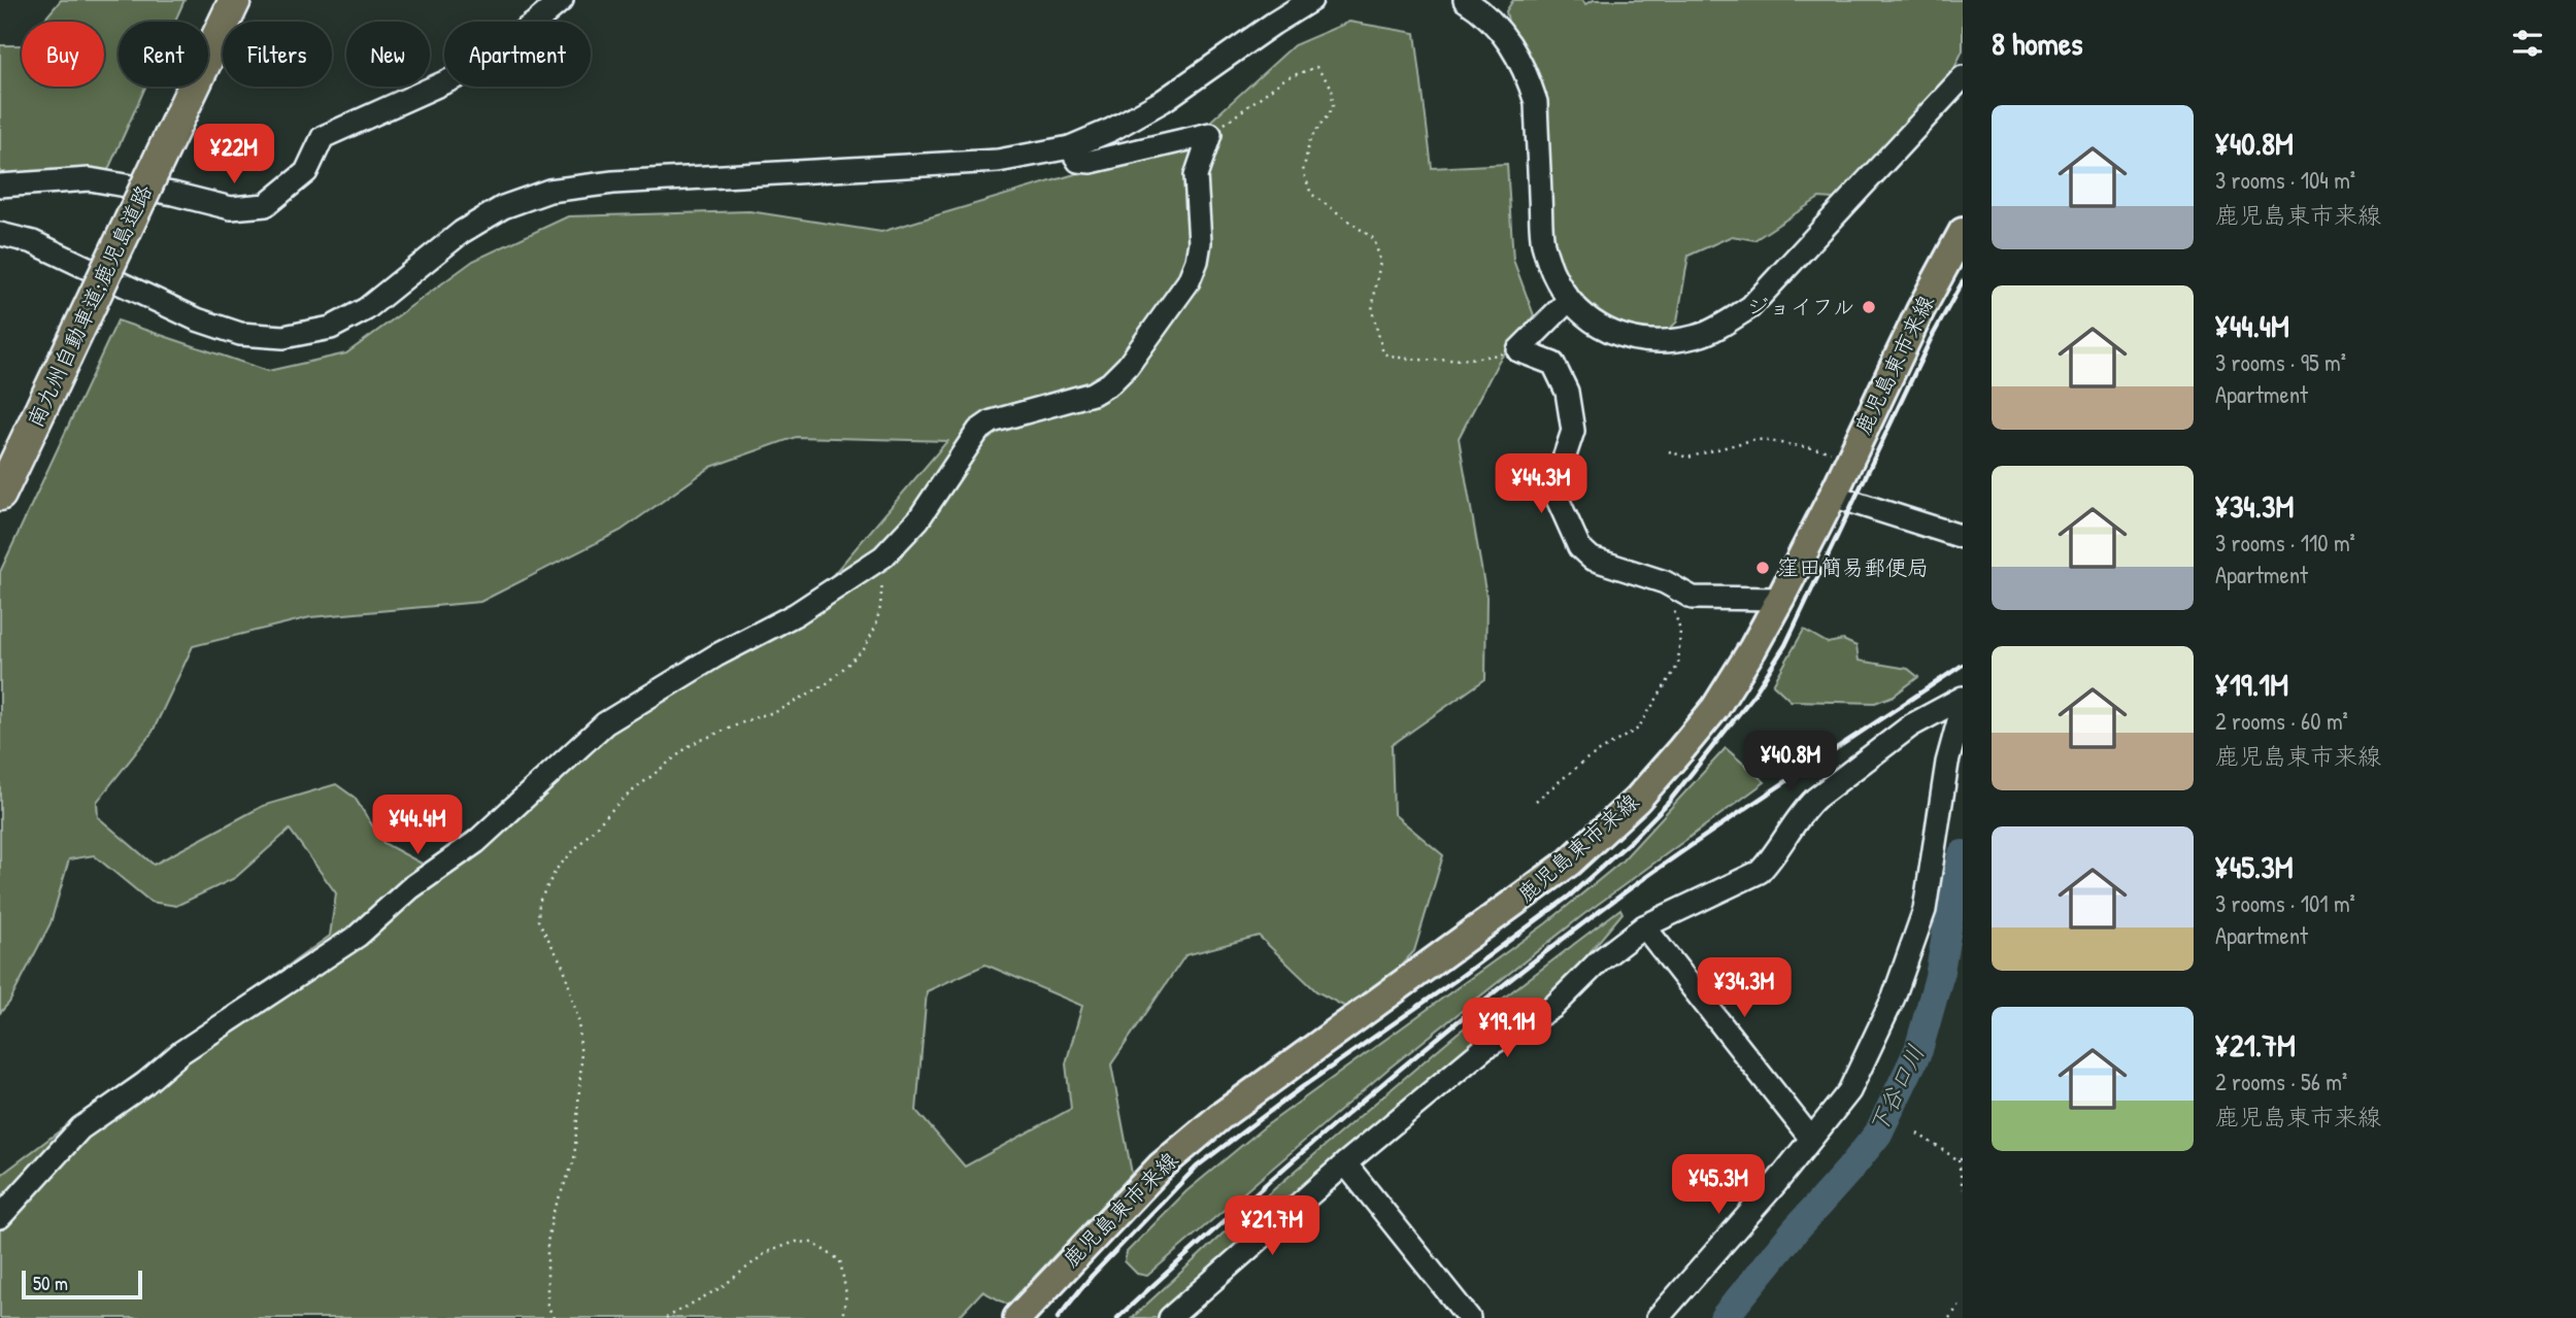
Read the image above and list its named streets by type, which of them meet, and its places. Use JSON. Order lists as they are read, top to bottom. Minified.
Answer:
{"streets":{"highway":["南九州自動車道;鹿児島道路"],"main road":["鹿児島東市来線"]},"water":["下谷口川"],"places":["ジョイフル","窪田簡易郵便局"],"scale_bar":"50 m","page":{"heading":"8 homes","chip":["Buy","Rent","Filters","New","Apartment"],"list":[{"name":"¥40.8M","note":"3 rooms · 104 m² · 鹿児島東市来線"},{"name":"¥44.4M","note":"3 rooms · 95 m² · Apartment"},{"name":"¥34.3M","note":"3 rooms · 110 m² · Apartment"},{"name":"¥19.1M","note":"2 rooms · 60 m² · 鹿児島東市来線"},{"name":"¥45.3M","note":"3 rooms · 101 m² · Apartment"},{"name":"¥21.7M","note":"2 rooms · 56 m² · 鹿児島東市来線"}],"price":["¥22M","¥44.3M","¥40.8M","¥44.4M","¥34.3M","¥19.1M","¥45.3M","¥21.7M"],"scale":"50 m"}}
